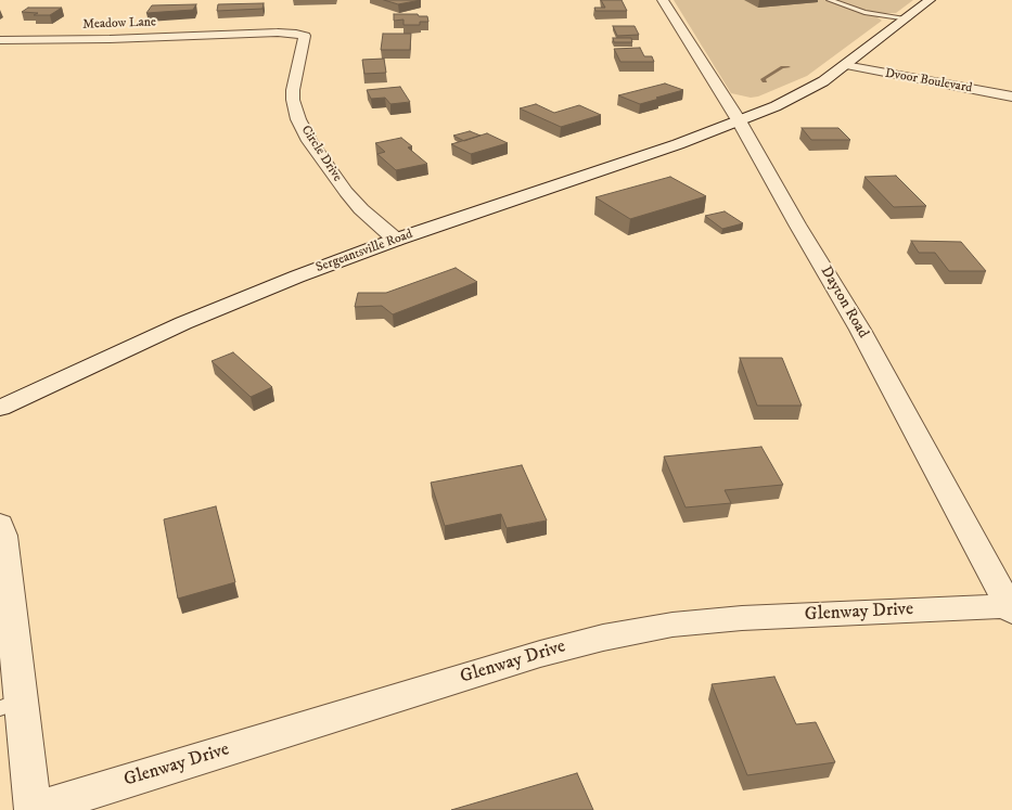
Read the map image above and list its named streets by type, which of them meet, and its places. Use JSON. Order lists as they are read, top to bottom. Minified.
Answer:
{"streets":{"street":["Meadow Lane","Dvoor Boulevard","Circle Drive","Sergeantsville Road","Dayton Road","Glenway Drive"]},"crossings":[["Meadow Lane","Circle Drive"],["Dvoor Boulevard","Sergeantsville Road"],["Circle Drive","Sergeantsville Road"],["Sergeantsville Road","Dayton Road"],["Dayton Road","Glenway Drive"]]}
